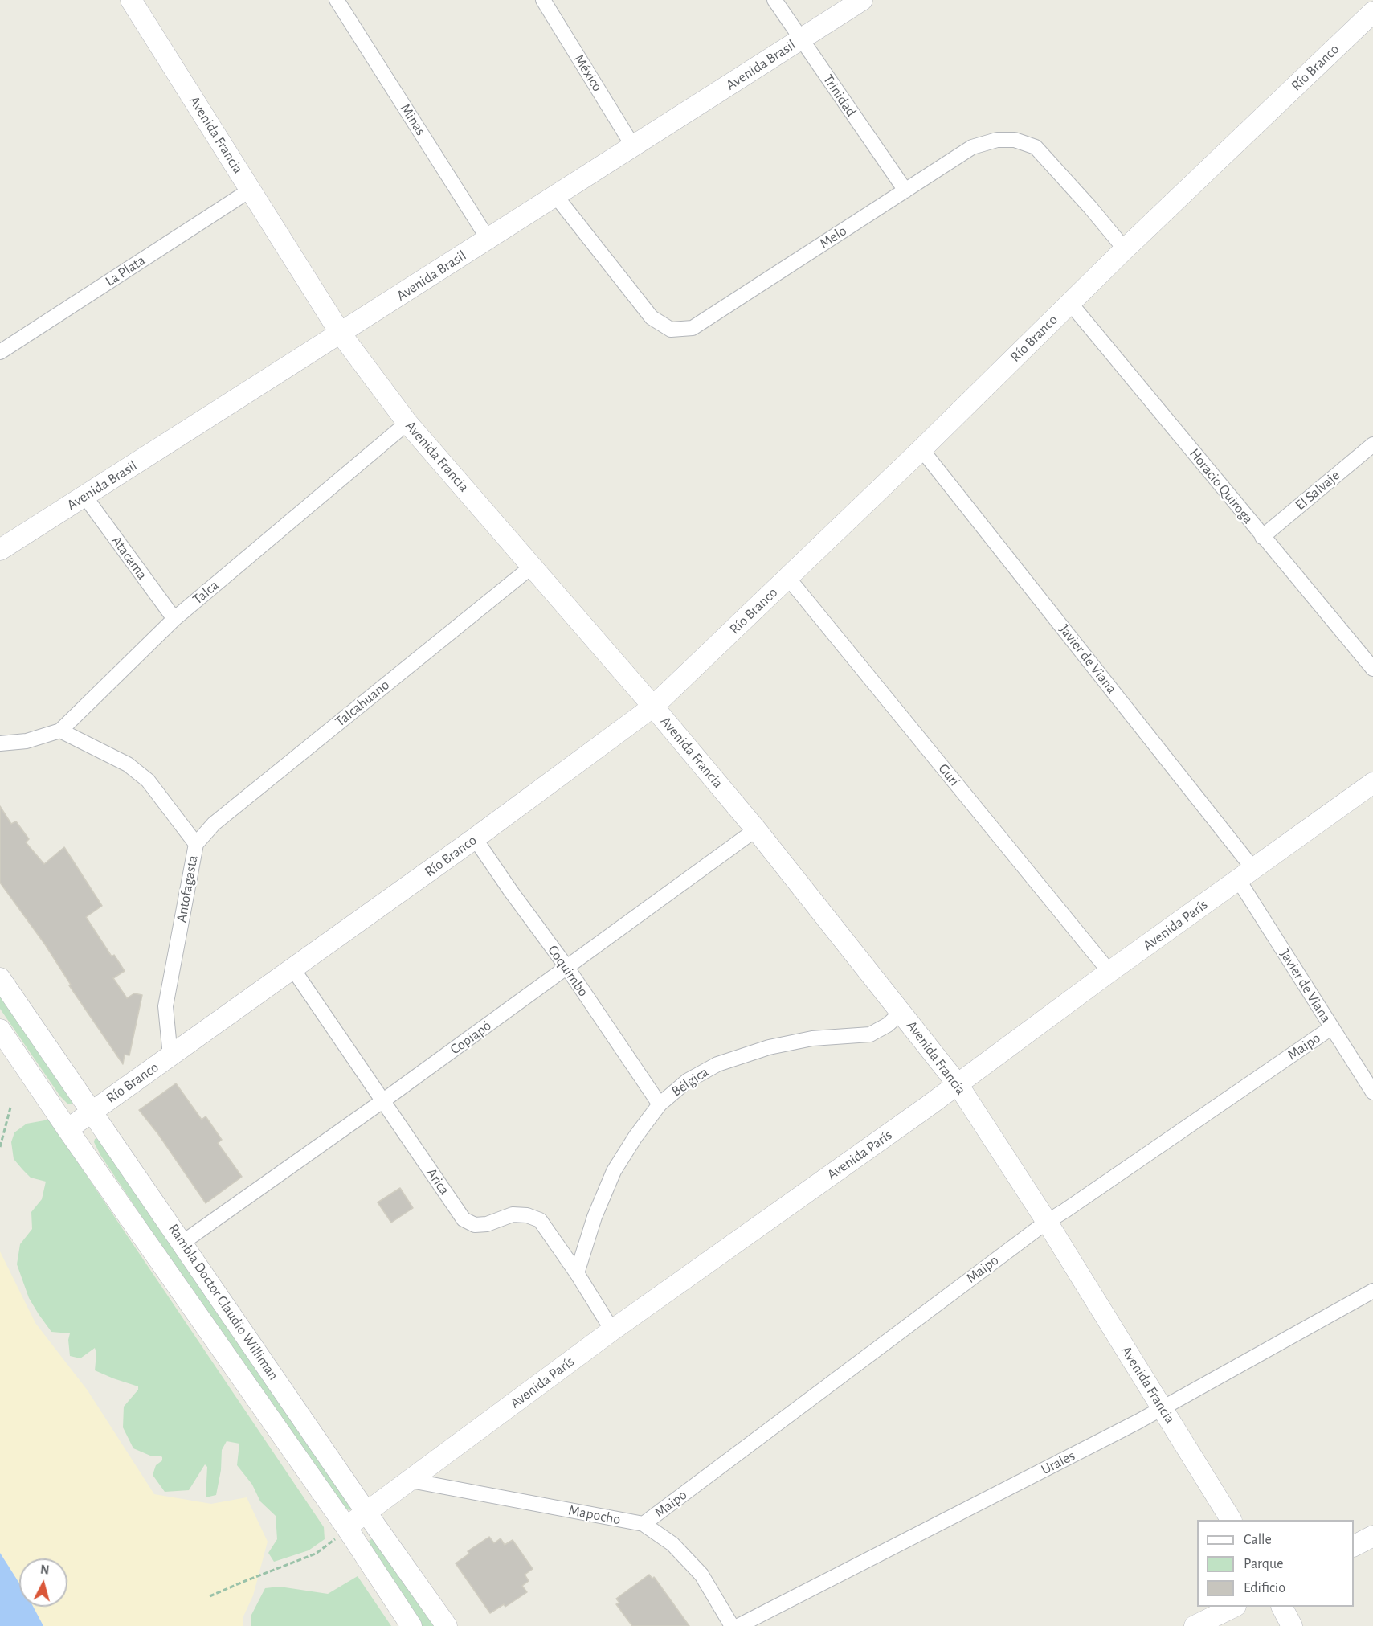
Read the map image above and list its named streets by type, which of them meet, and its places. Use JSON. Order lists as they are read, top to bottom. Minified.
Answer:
{"streets":{"street":["Avenida Brasil","Río Branco","México","Trinidad","Minas","Avenida Francia","Melo","La Plata","Horacio Quiroga","El Salvaje","Atacama","Talca","Javier de Viana","Talcahuano","Gurí","Antofagasta","Avenida París","Coquimbo","Copiapó","Maipo","Bélgica","Arica","Rambla Doctor Claudio Williman","Urales","Mapocho"]},"crossings":[["Avenida Brasil","México"],["Avenida Brasil","Trinidad"],["Avenida Brasil","Minas"],["Avenida Brasil","Avenida Francia"],["Avenida Brasil","Melo"],["Avenida Brasil","Atacama"],["Río Branco","Avenida Francia"],["Río Branco","Melo"],["Río Branco","Horacio Quiroga"],["Río Branco","Javier de Viana"],["Río Branco","Gurí"],["Río Branco","Antofagasta"],["Río Branco","Coquimbo"],["Río Branco","Arica"],["Río Branco","Rambla Doctor Claudio Williman"],["Trinidad","Melo"],["Avenida Francia","La Plata"],["Avenida Francia","Talca"],["Avenida Francia","Talcahuano"],["Avenida Francia","Avenida París"],["Avenida Francia","Copiapó"],["Avenida Francia","Maipo"],["Avenida Francia","Bélgica"],["Avenida Francia","Urales"],["Horacio Quiroga","El Salvaje"],["Atacama","Talca"],["Talca","Antofagasta"],["Javier de Viana","Avenida París"],["Javier de Viana","Maipo"],["Talcahuano","Antofagasta"],["Gurí","Avenida París"],["Avenida París","Arica"],["Avenida París","Rambla Doctor Claudio Williman"],["Avenida París","Mapocho"],["Coquimbo","Copiapó"],["Coquimbo","Bélgica"],["Copiapó","Arica"],["Copiapó","Rambla Doctor Claudio Williman"],["Maipo","Mapocho"],["Bélgica","Arica"]],"legend":["Calle","Parque","Edificio"],"north":"top"}
